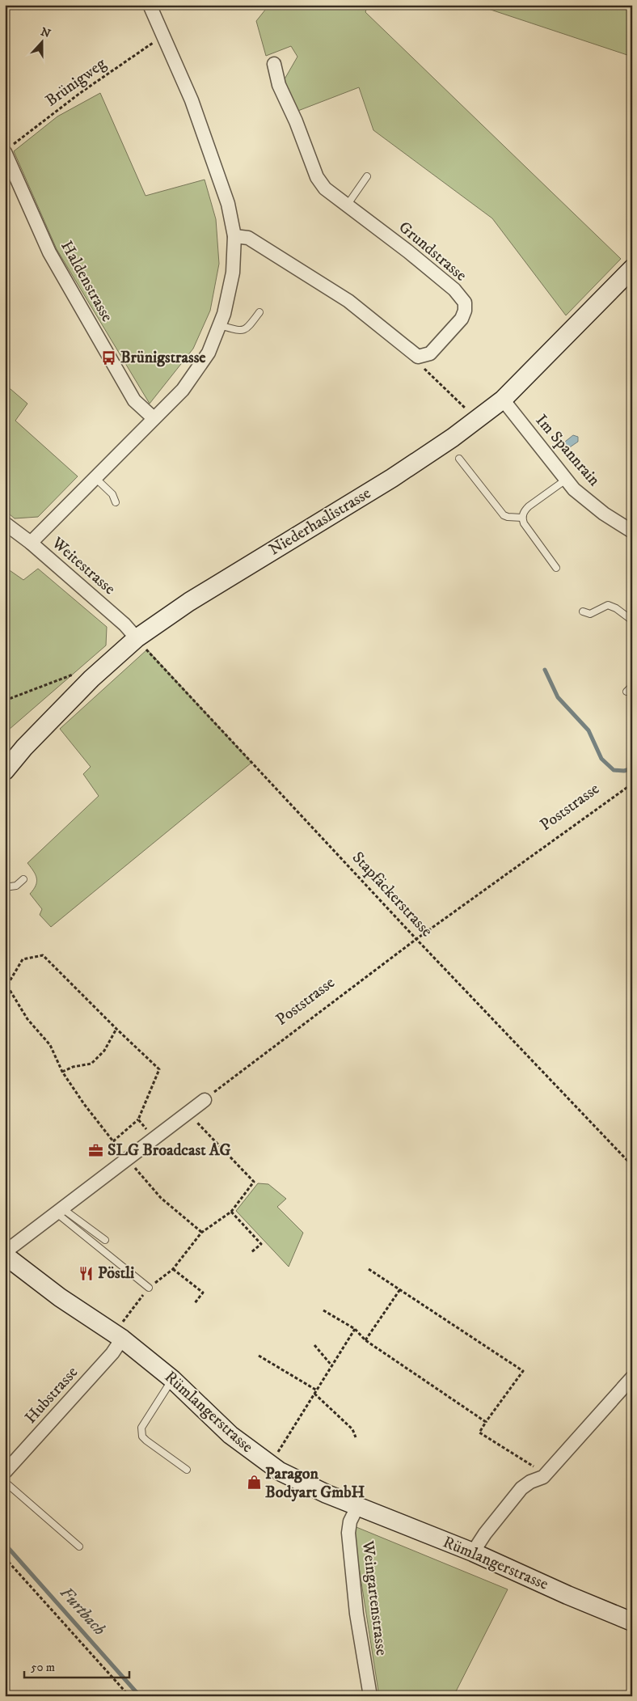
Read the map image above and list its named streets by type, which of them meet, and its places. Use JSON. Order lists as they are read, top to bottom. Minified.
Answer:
{"streets":{"street":["Grundstrasse","Haldenstrasse","Im Spannrain","Niederhaslistrasse","Weitestrasse","Hubstrasse","Rümlangerstrasse","Weingartenstrasse"],"path":["Brünigweg","Poststrasse","Stapfäckerstrasse"]},"crossings":[["Brünigweg","Haldenstrasse"],["Im Spannrain","Niederhaslistrasse"],["Niederhaslistrasse","Weitestrasse"],["Niederhaslistrasse","Stapfäckerstrasse"],["Weitestrasse","Stapfäckerstrasse"],["Poststrasse","Stapfäckerstrasse"],["Hubstrasse","Rümlangerstrasse"],["Rümlangerstrasse","Weingartenstrasse"]],"water":["Furtbach"],"places":{"bus stop":["Brünigstrasse"],"office":["SLG Broadcast AG"],"restaurant":["Pöstli"],"shop":["Paragon Bodyart GmbH"]},"scale_bar":"50 m","north":"top"}
